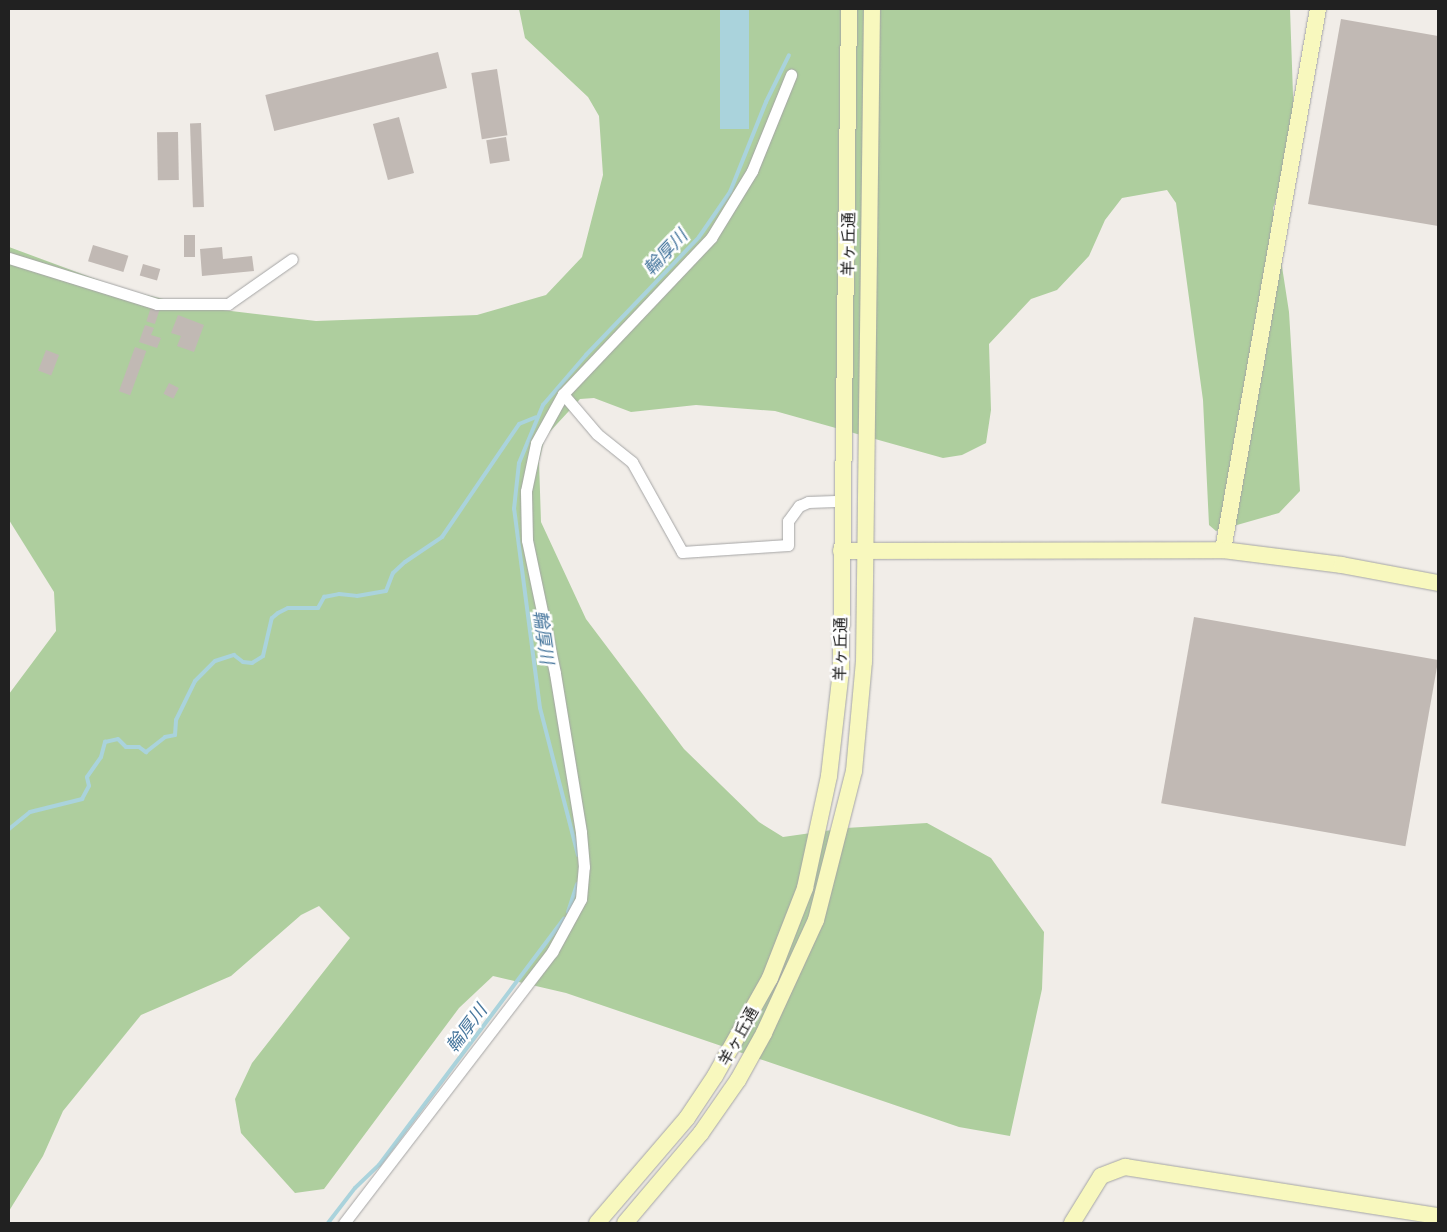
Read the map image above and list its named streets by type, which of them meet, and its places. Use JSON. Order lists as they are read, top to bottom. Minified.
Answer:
{"streets":{"main road":["羊ヶ丘通"]},"water":["輪厚川"]}
